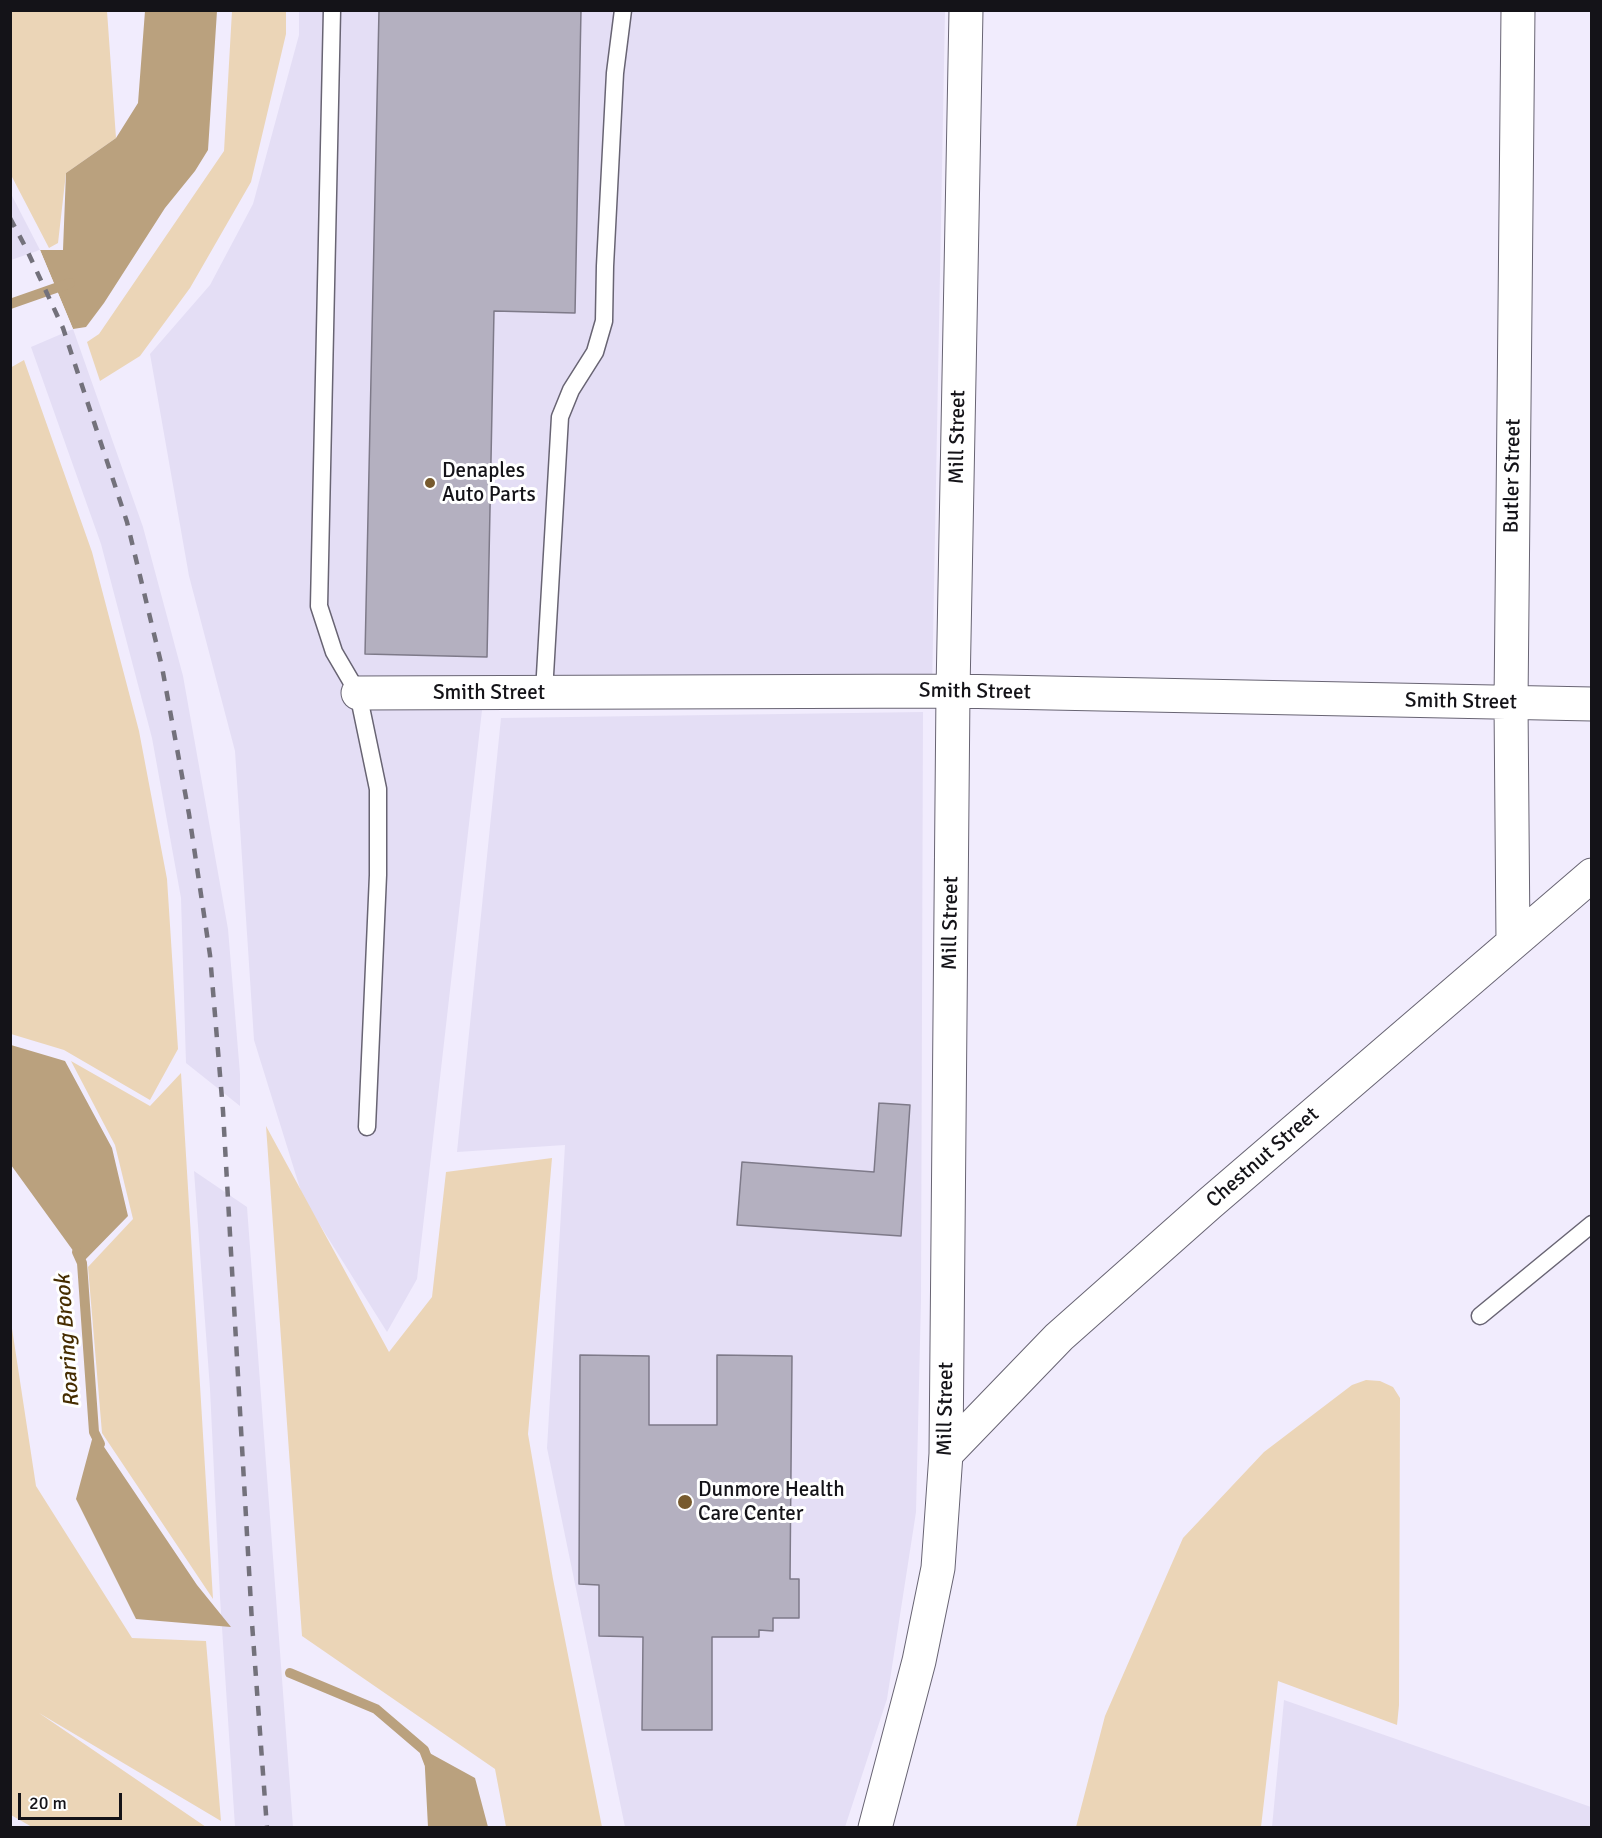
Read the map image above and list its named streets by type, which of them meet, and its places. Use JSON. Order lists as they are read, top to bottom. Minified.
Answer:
{"streets":{"street":["Mill Street","Butler Street","Smith Street","Chestnut Street"]},"crossings":[["Mill Street","Smith Street"],["Mill Street","Chestnut Street"],["Butler Street","Smith Street"],["Butler Street","Chestnut Street"]],"water":["Roaring Brook"],"places":["Denaples Auto Parts","Dunmore Health Care Center"],"scale_bar":"20 m"}
